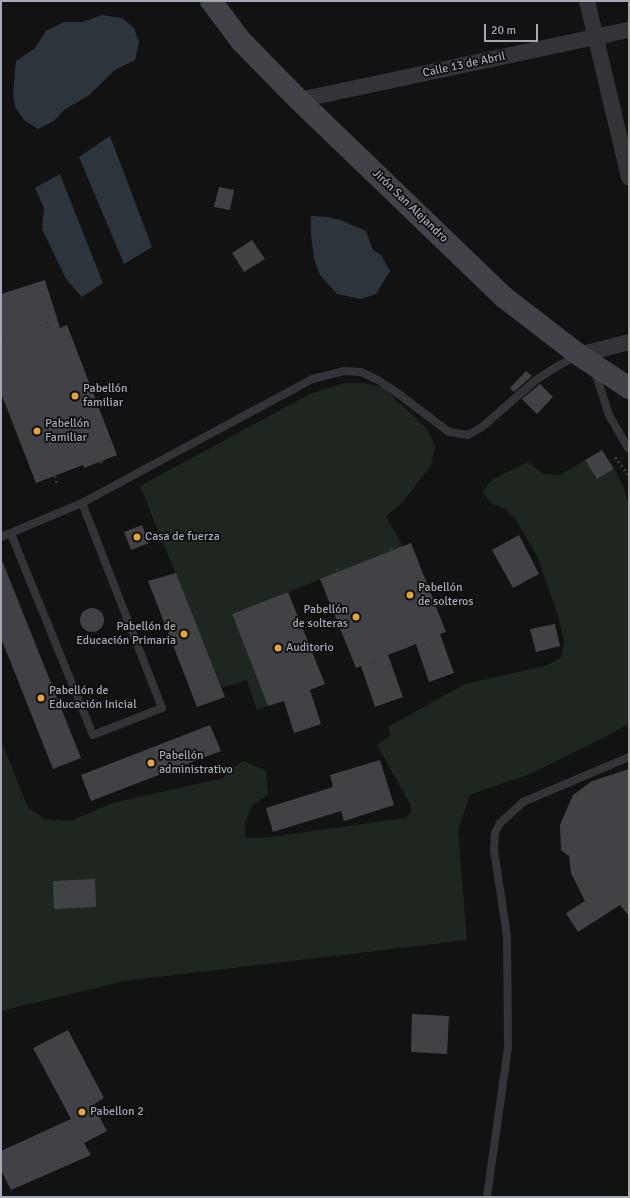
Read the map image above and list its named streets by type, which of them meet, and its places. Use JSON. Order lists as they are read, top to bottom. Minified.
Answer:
{"streets":{"street":["Calle 13 de Abril","Jirón San Alejandro"]},"crossings":[["Calle 13 de Abril","Jirón San Alejandro"]],"places":["Pabellón familiar","Pabellón Familiar","Casa de fuerza","Pabellón de solteros","Pabellón de solteras","Pabellón de Educación Primaria","Auditorio","Pabellón de Educación Inicial","Pabellón administrativo","Pabellon 2"],"scale_bar":"20 m"}
